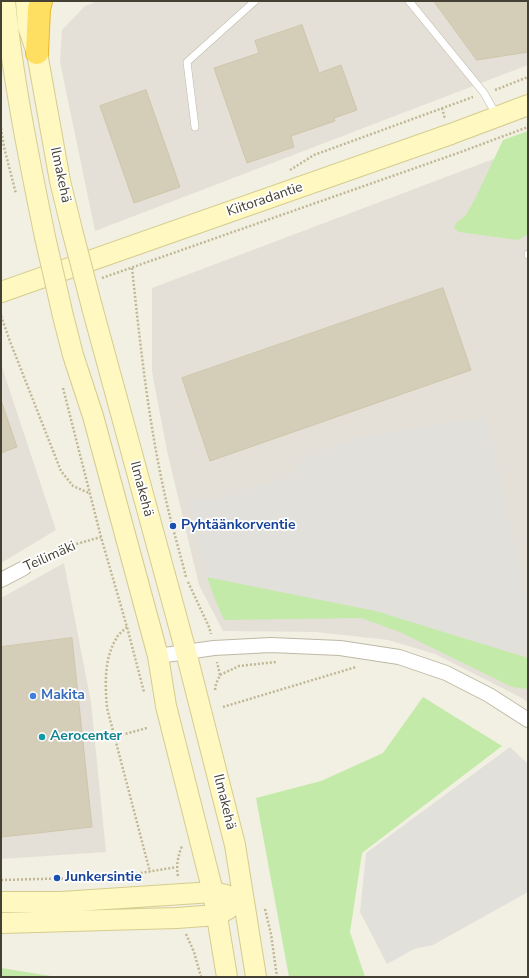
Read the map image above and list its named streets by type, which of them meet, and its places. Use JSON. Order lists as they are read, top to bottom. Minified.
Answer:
{"streets":{"main road":["Ilmakehä","Kiitoradantie"],"street":["Teilimäki"]},"places":["Pyhtäänkorventie","Makita","Aerocenter","Junkersintie"]}
